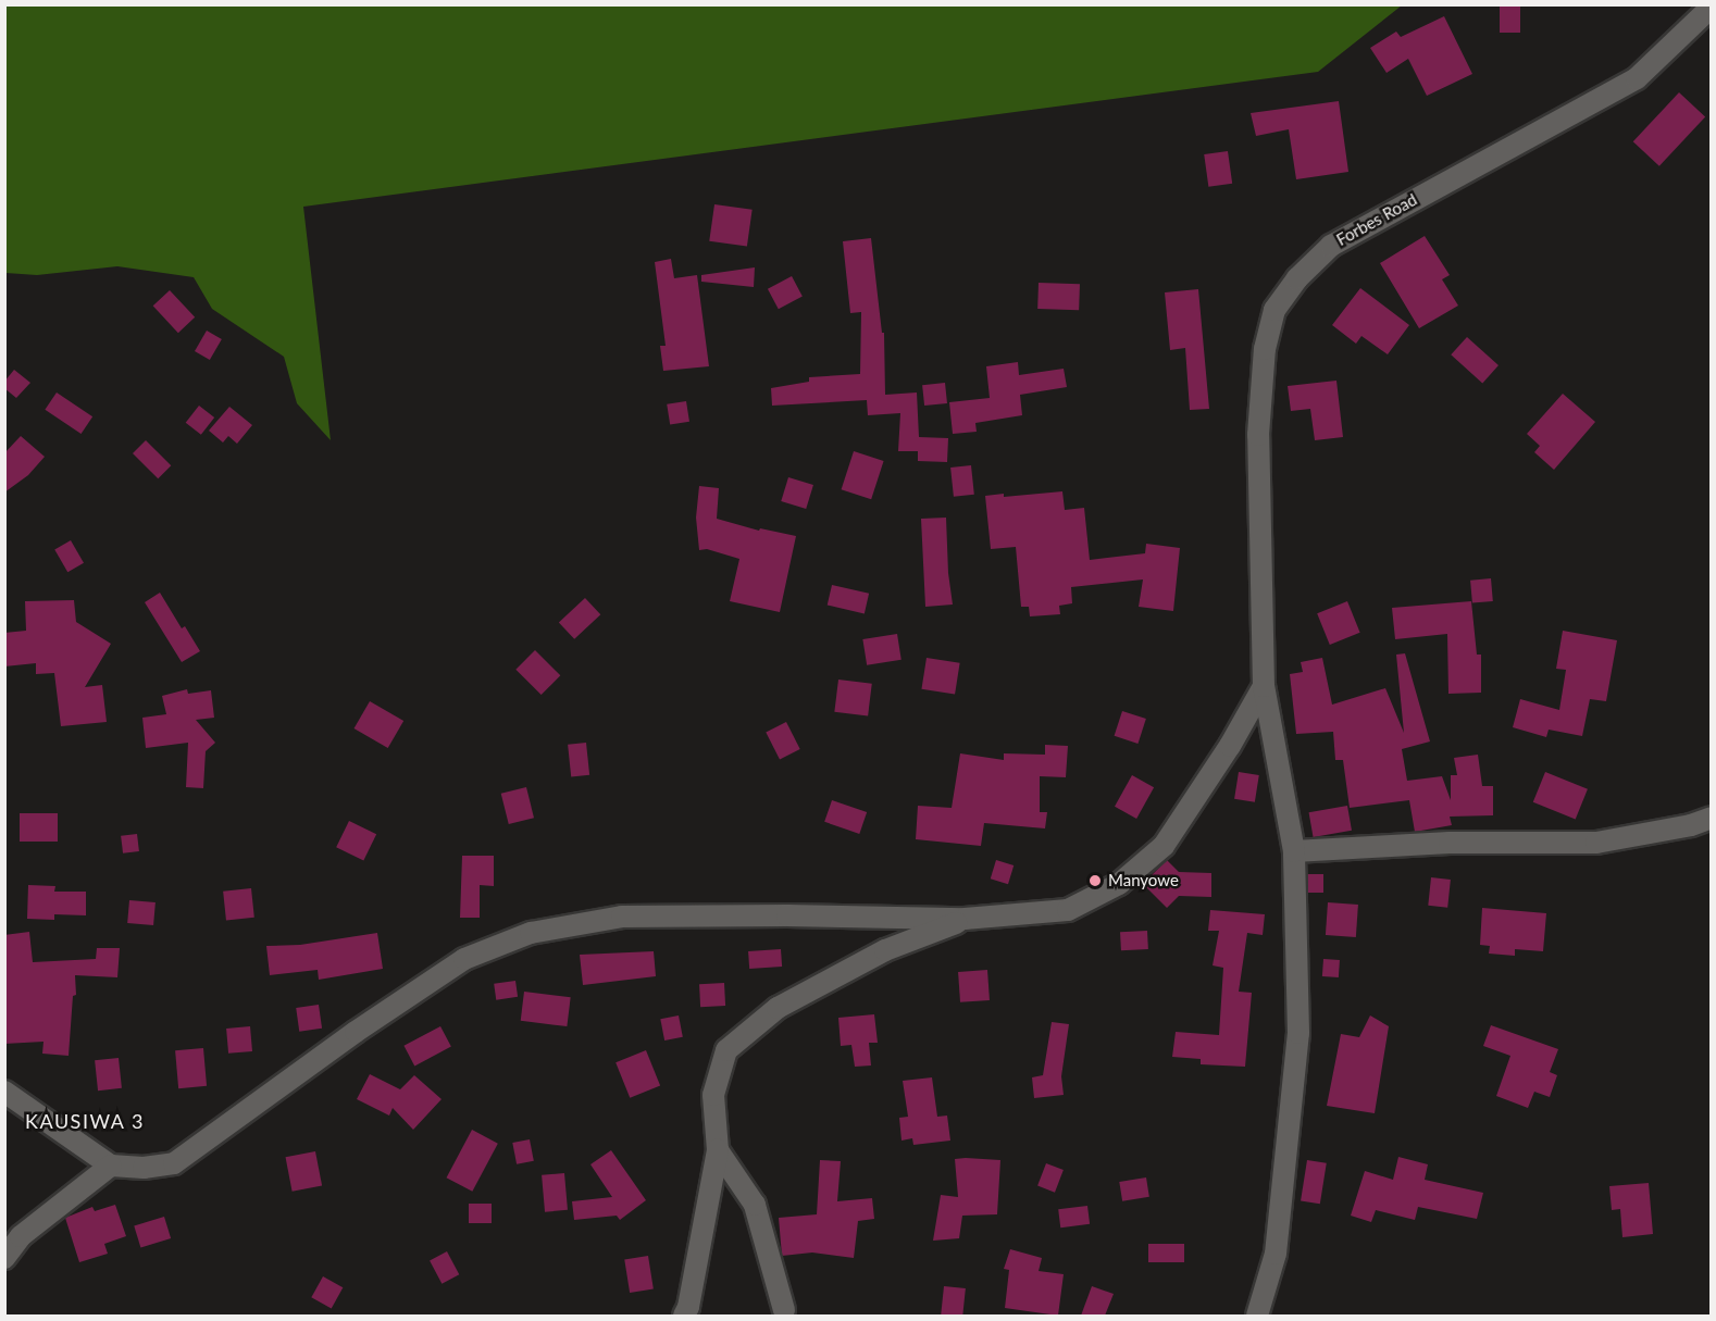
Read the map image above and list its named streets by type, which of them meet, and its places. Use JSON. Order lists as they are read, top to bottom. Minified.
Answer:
{"streets":{"street":["Forbes Road"]},"districts":["KAUSIWA 3"],"places":["Manyowe"]}
